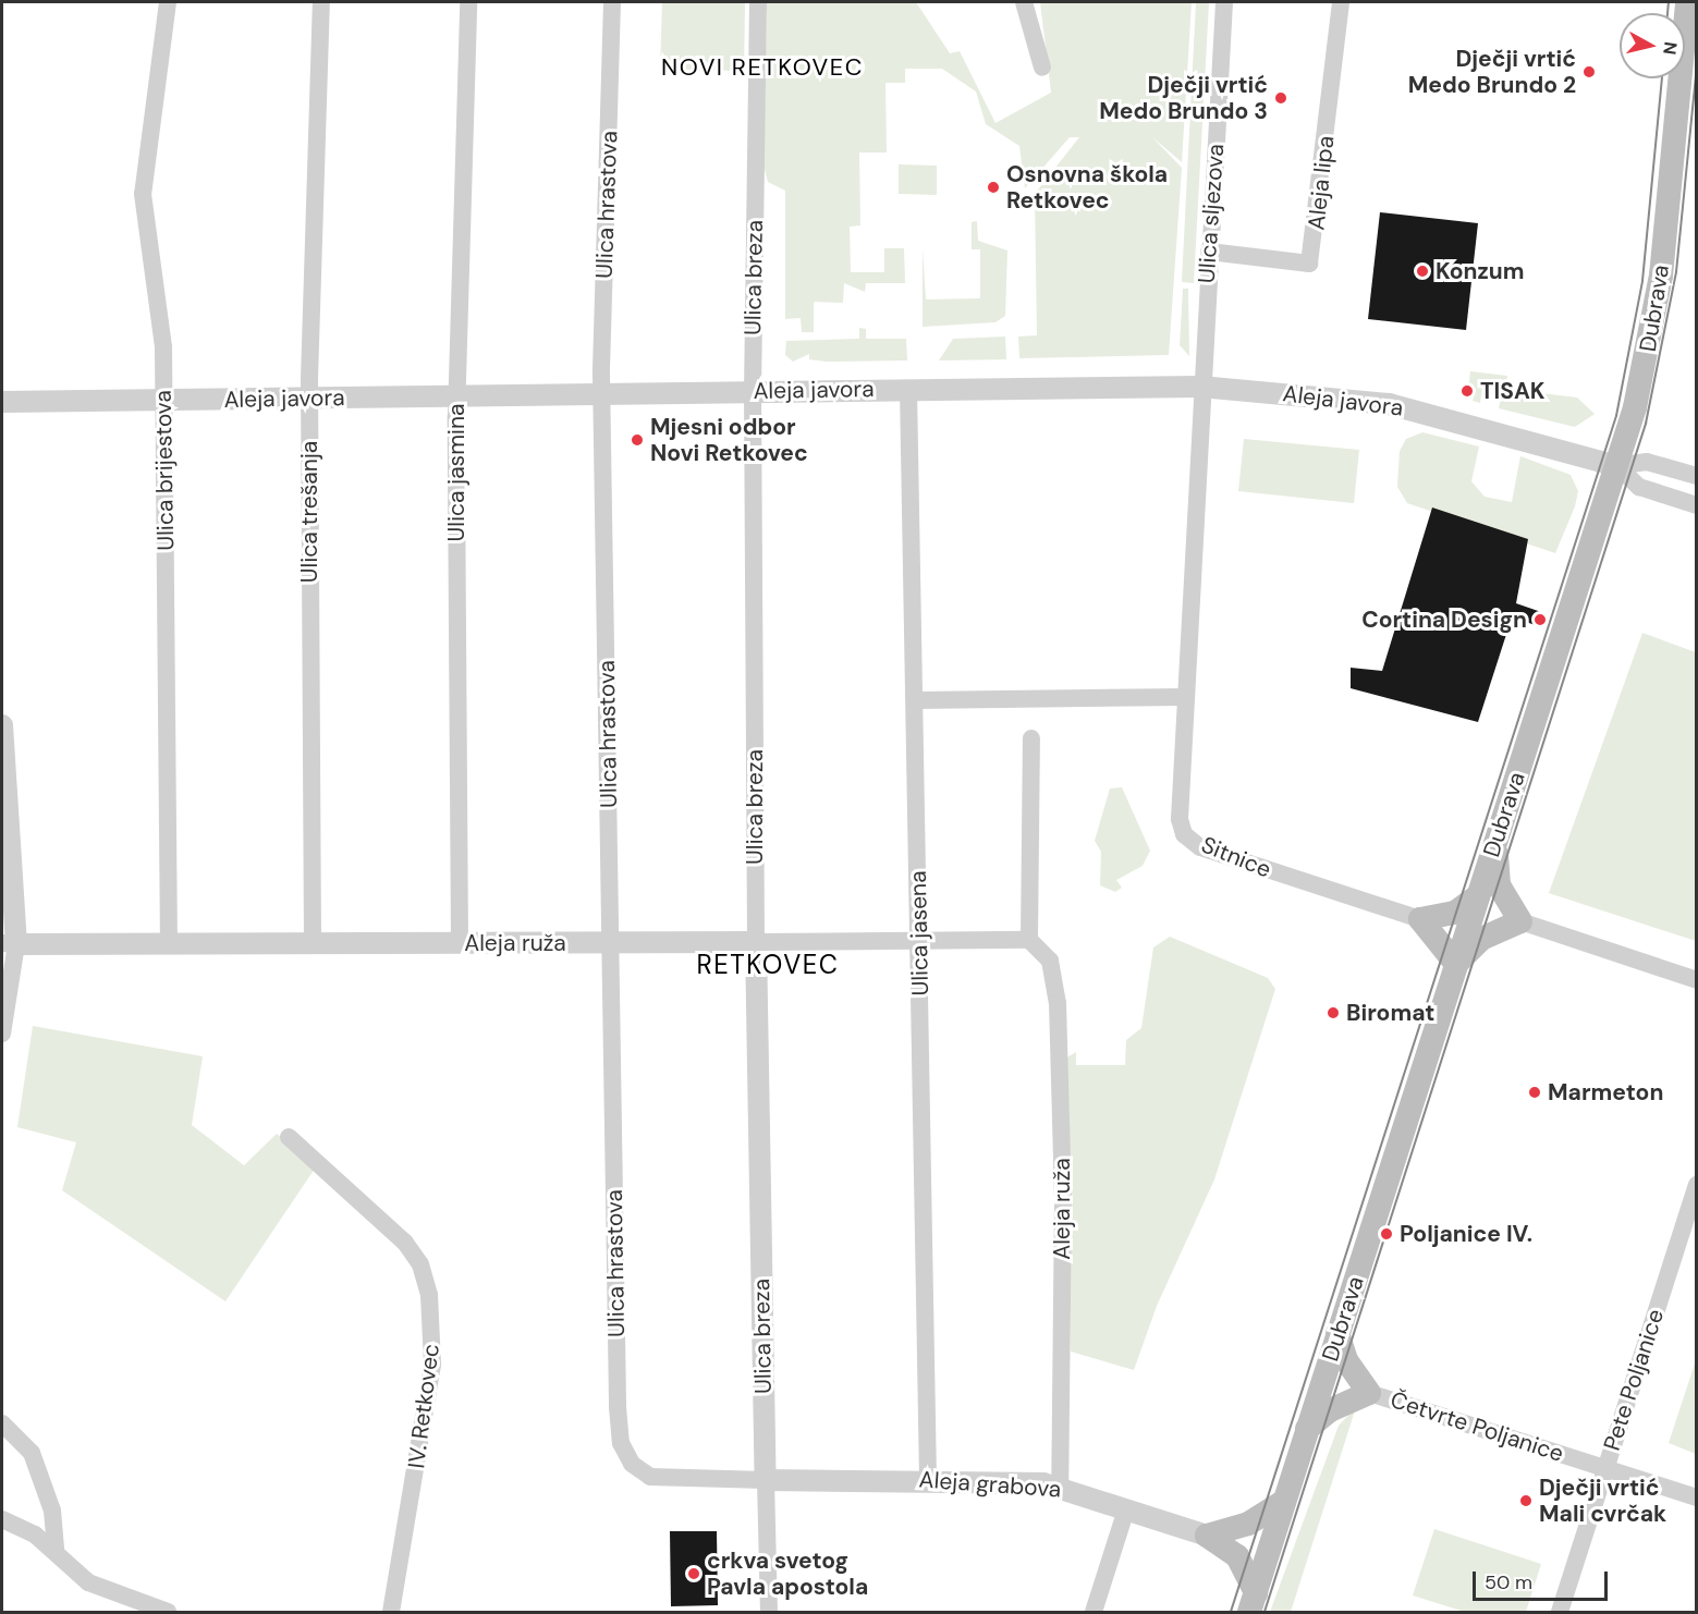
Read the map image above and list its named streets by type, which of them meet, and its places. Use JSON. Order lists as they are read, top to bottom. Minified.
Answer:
{"streets":{"main road":["Dubrava"],"street":["Aleja lipa","Ulica hrastova","Ulica sljezova","Ulica breza","Aleja javora","Ulica brijestova","Ulica jasmina","Ulica trešanja","Sitnice","Ulica jasena","Aleja ruža","Pete Poljanice","IV. Retkovec","Četvrte Poljanice","Aleja grabova"]},"crossings":[["Aleja lipa","Ulica sljezova"],["Ulica hrastova","Ulica breza"],["Ulica hrastova","Aleja javora"],["Ulica hrastova","Aleja ruža"],["Ulica hrastova","Aleja grabova"],["Ulica sljezova","Aleja javora"],["Ulica sljezova","Sitnice"],["Ulica breza","Aleja javora"],["Ulica breza","Aleja ruža"],["Ulica breza","Aleja grabova"],["Dubrava","Aleja javora"],["Aleja javora","Ulica brijestova"],["Aleja javora","Ulica jasmina"],["Aleja javora","Ulica trešanja"],["Aleja javora","Sitnice"],["Aleja javora","Ulica jasena"],["Ulica brijestova","Aleja ruža"],["Ulica jasmina","Aleja ruža"],["Ulica trešanja","Aleja ruža"],["Ulica jasena","Aleja ruža"],["Ulica jasena","Aleja grabova"],["Aleja ruža","Aleja grabova"],["Pete Poljanice","Četvrte Poljanice"]],"districts":["NOVI RETKOVEC","RETKOVEC"],"places":["Dječji vrtić Medo Brundo 2","Dječji vrtić Medo Brundo 3","Osnovna škola Retkovec","Konzum","TISAK","Mjesni odbor Novi Retkovec","Cortina Design","Biromat","Marmeton","Poljanice IV.","Dječji vrtić Mali cvrčak","crkva svetog Pavla apostola"],"scale_bar":"50 m","north":"right"}
